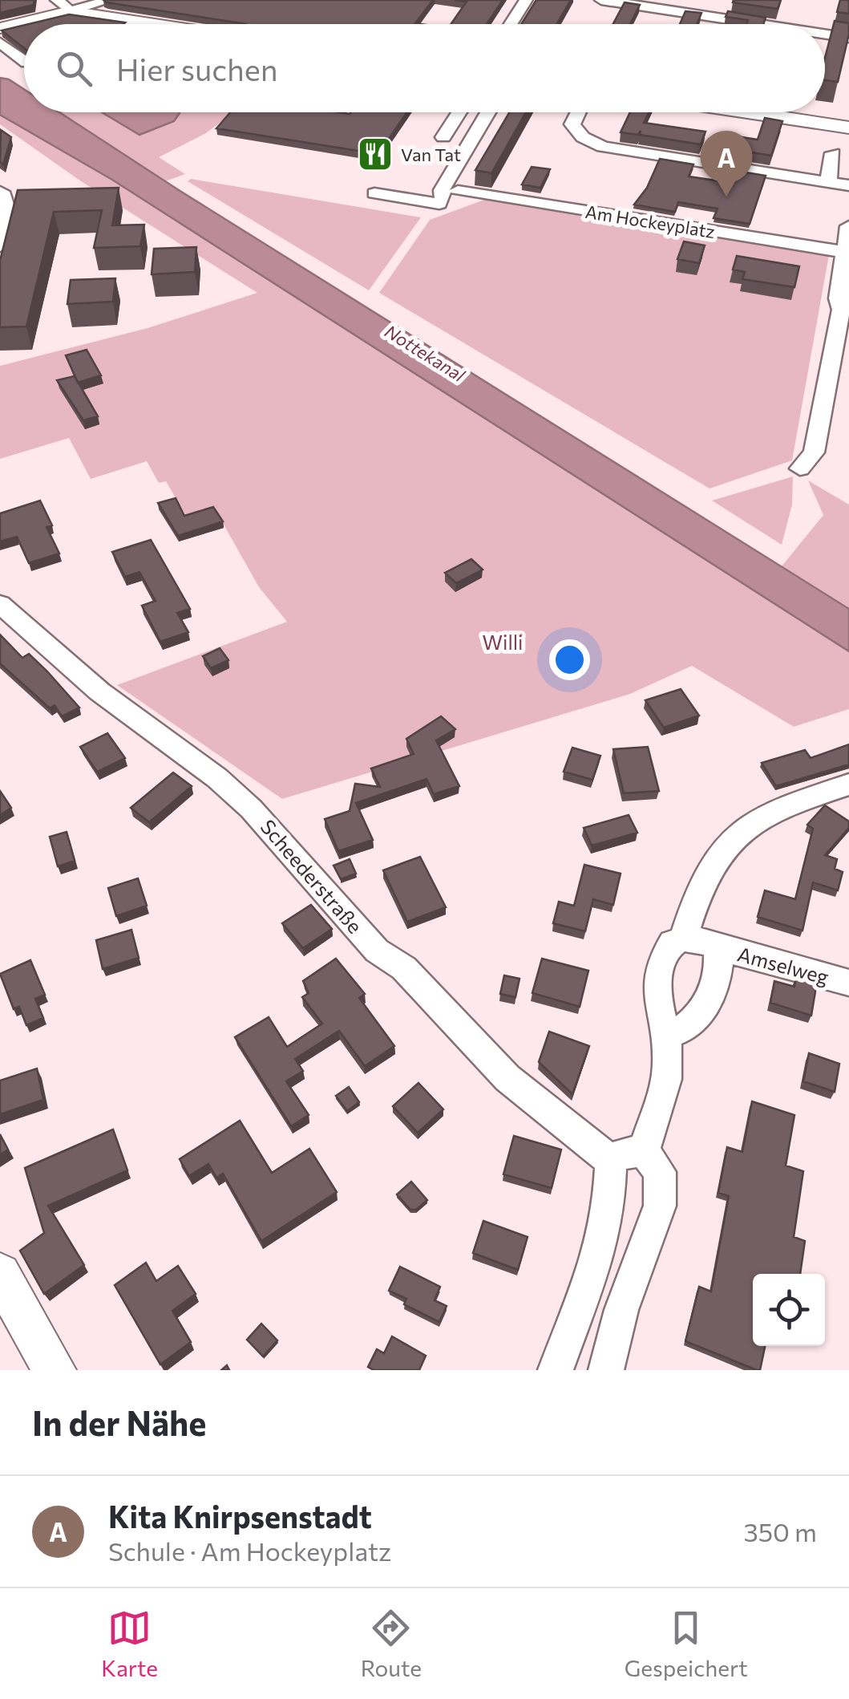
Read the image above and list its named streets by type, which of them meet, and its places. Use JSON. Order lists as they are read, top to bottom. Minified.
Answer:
{"streets":{"street":["Am Hockeyplatz","Scheederstraße","Amselweg"]},"water":["Nottekanal"],"parks":["Willi"],"places":{"restaurant":["Van Tat"]},"page":{"search":"Hier suchen","pins":"A","heading":"In der Nähe","list":[{"mark":"A","name":"Kita Knirpsenstadt","note":"Schule · Am Hockeyplatz","value":"350 m"}],"nav":["Karte","Route","Gespeichert"]}}
